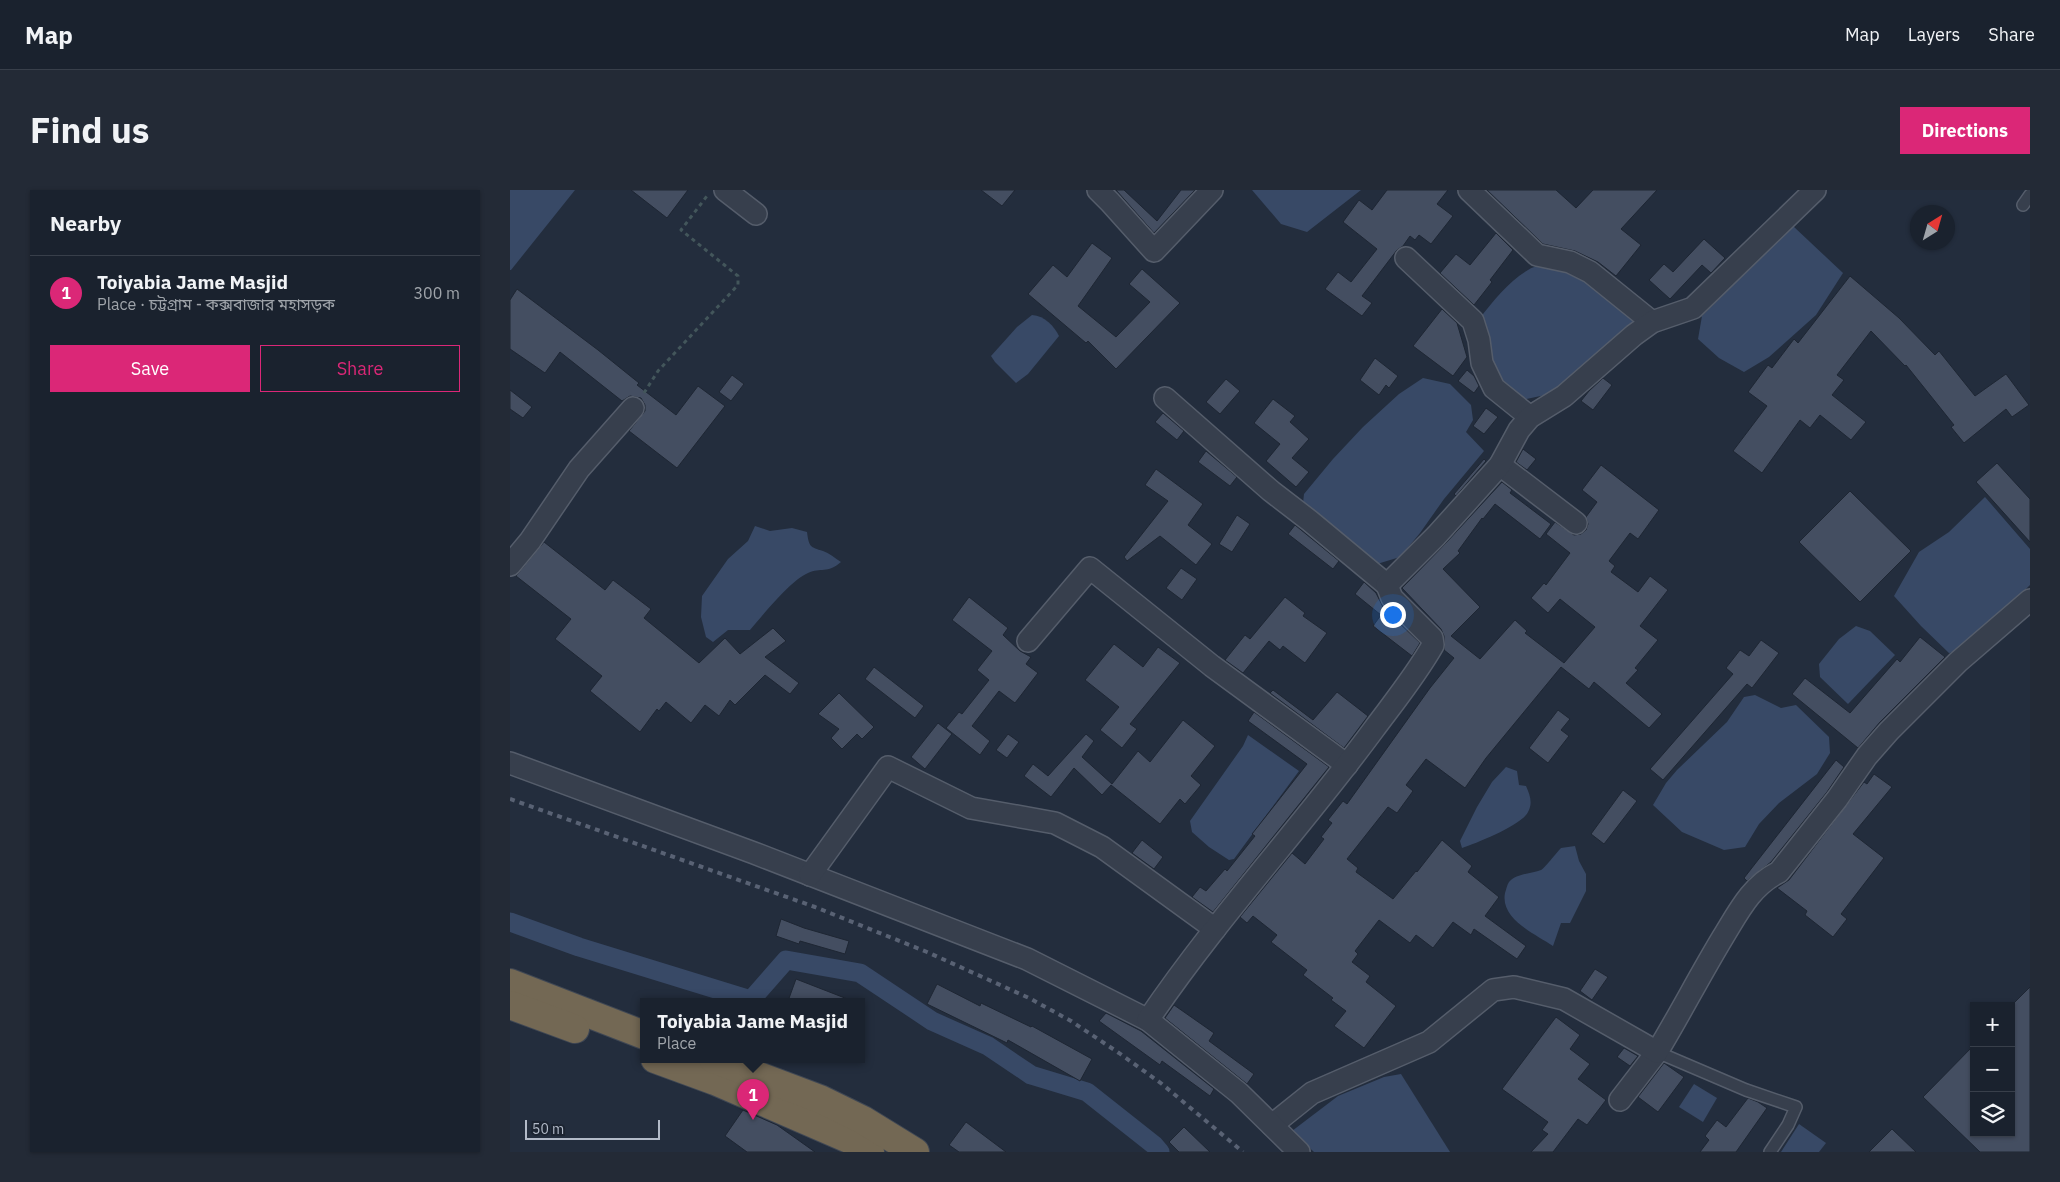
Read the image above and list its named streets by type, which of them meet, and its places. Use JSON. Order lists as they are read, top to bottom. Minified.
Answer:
{"scale_bar":"50 m","north":"top right","page":{"header":"Map","nav":["Map","Layers","Share"],"title":"Find us","buttons":["Directions",["Save","Share"]],"heading":"Nearby","list":[{"mark":"1","name":"Toiyabia Jame Masjid","note":"Place · চট্টগ্রাম - কক্সবাজার মহাসড়ক","value":"300 m"}],"popup":["Toiyabia Jame Masjid","Place"],"map_buttons":["+","−"],"pins":"1","scale":"50 m"}}
